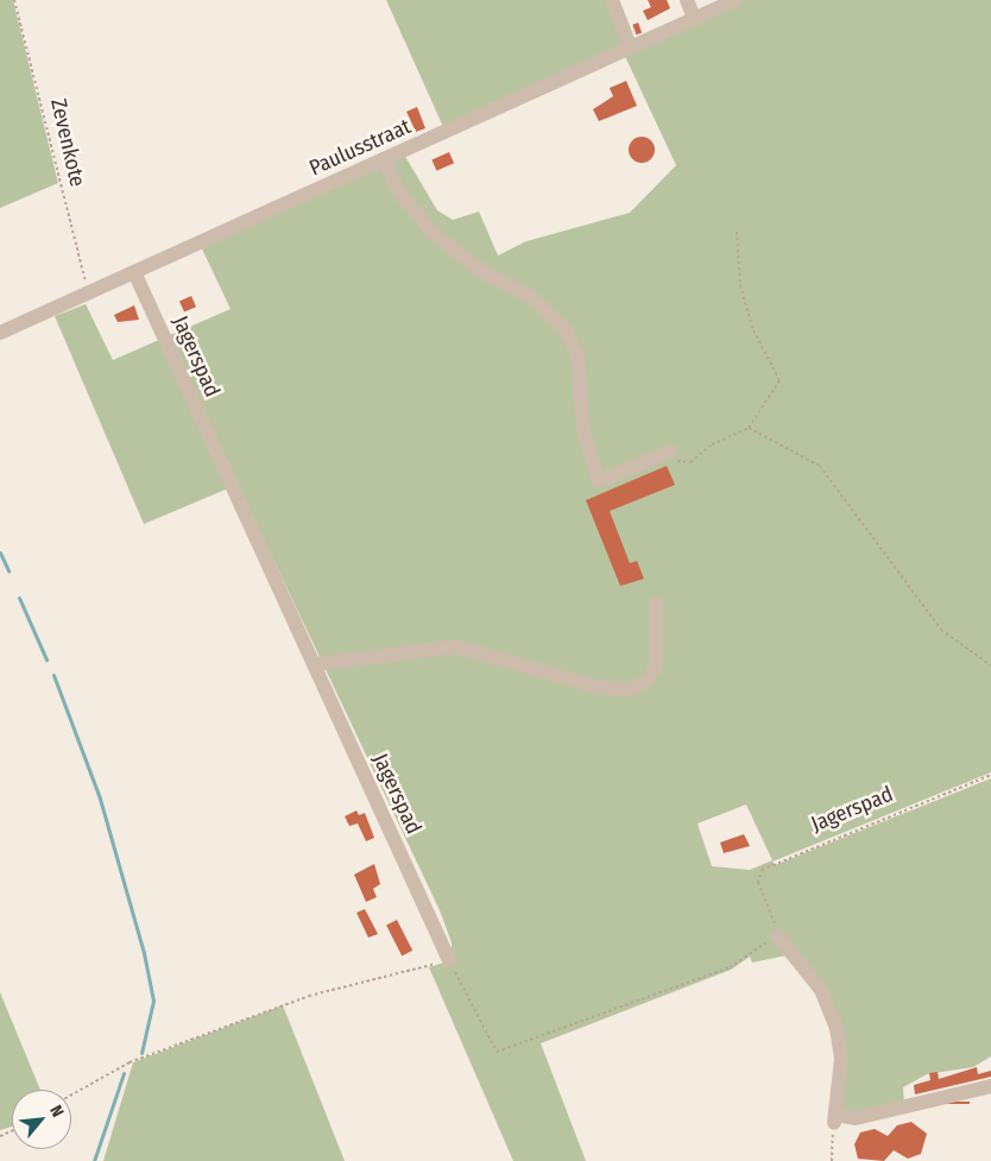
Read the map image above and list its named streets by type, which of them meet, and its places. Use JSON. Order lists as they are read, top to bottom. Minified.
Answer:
{"streets":{"street":["Paulusstraat","Jagerspad"],"path":["Zevenkote"]},"crossings":[["Zevenkote","Paulusstraat"],["Paulusstraat","Jagerspad"]],"north":"top right"}
